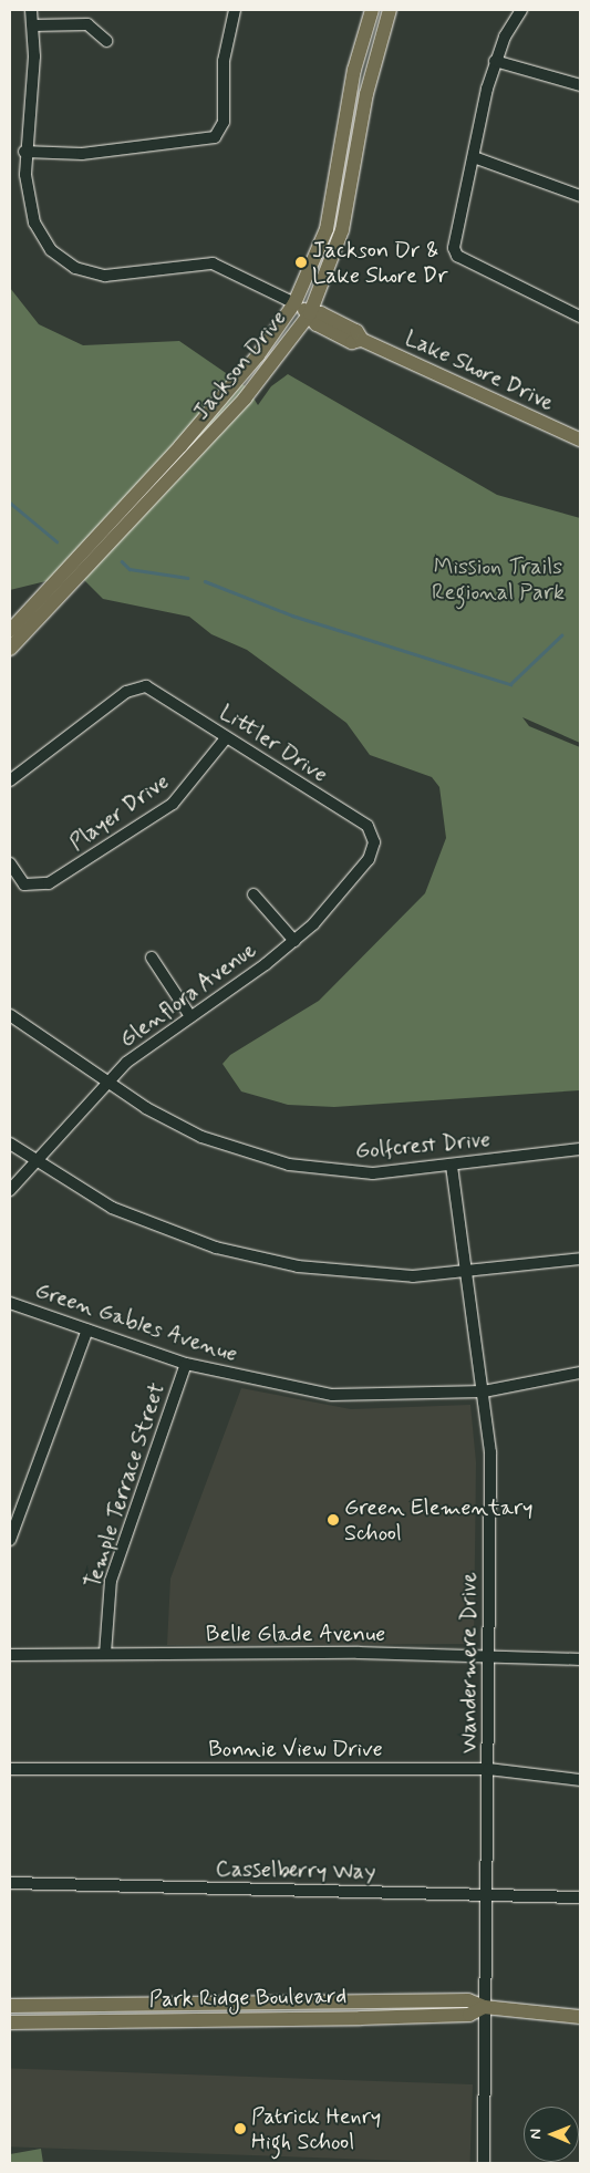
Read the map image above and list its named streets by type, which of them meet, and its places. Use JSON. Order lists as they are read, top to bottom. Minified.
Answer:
{"streets":{"main road":["Jackson Drive","Lake Shore Drive","Park Ridge Boulevard"],"street":["Littler Drive","Player Drive","Glenflora Avenue","Golfcrest Drive","Green Gables Avenue","Temple Terrace Street","Belle Glade Avenue","Wandermere Drive","Bonnie View Drive","Casselberry Way"]},"crossings":[["Jackson Drive","Lake Shore Drive"],["Littler Drive","Player Drive"],["Littler Drive","Glenflora Avenue"],["Glenflora Avenue","Golfcrest Drive"],["Golfcrest Drive","Wandermere Drive"],["Green Gables Avenue","Temple Terrace Street"],["Green Gables Avenue","Wandermere Drive"],["Temple Terrace Street","Belle Glade Avenue"],["Belle Glade Avenue","Wandermere Drive"],["Wandermere Drive","Bonnie View Drive"],["Wandermere Drive","Casselberry Way"],["Wandermere Drive","Park Ridge Boulevard"]],"parks":["Mission Trails Regional Park"],"places":["Jackson Dr & Lake Shore Dr","Green Elementary School","Patrick Henry High School"],"north":"left"}
